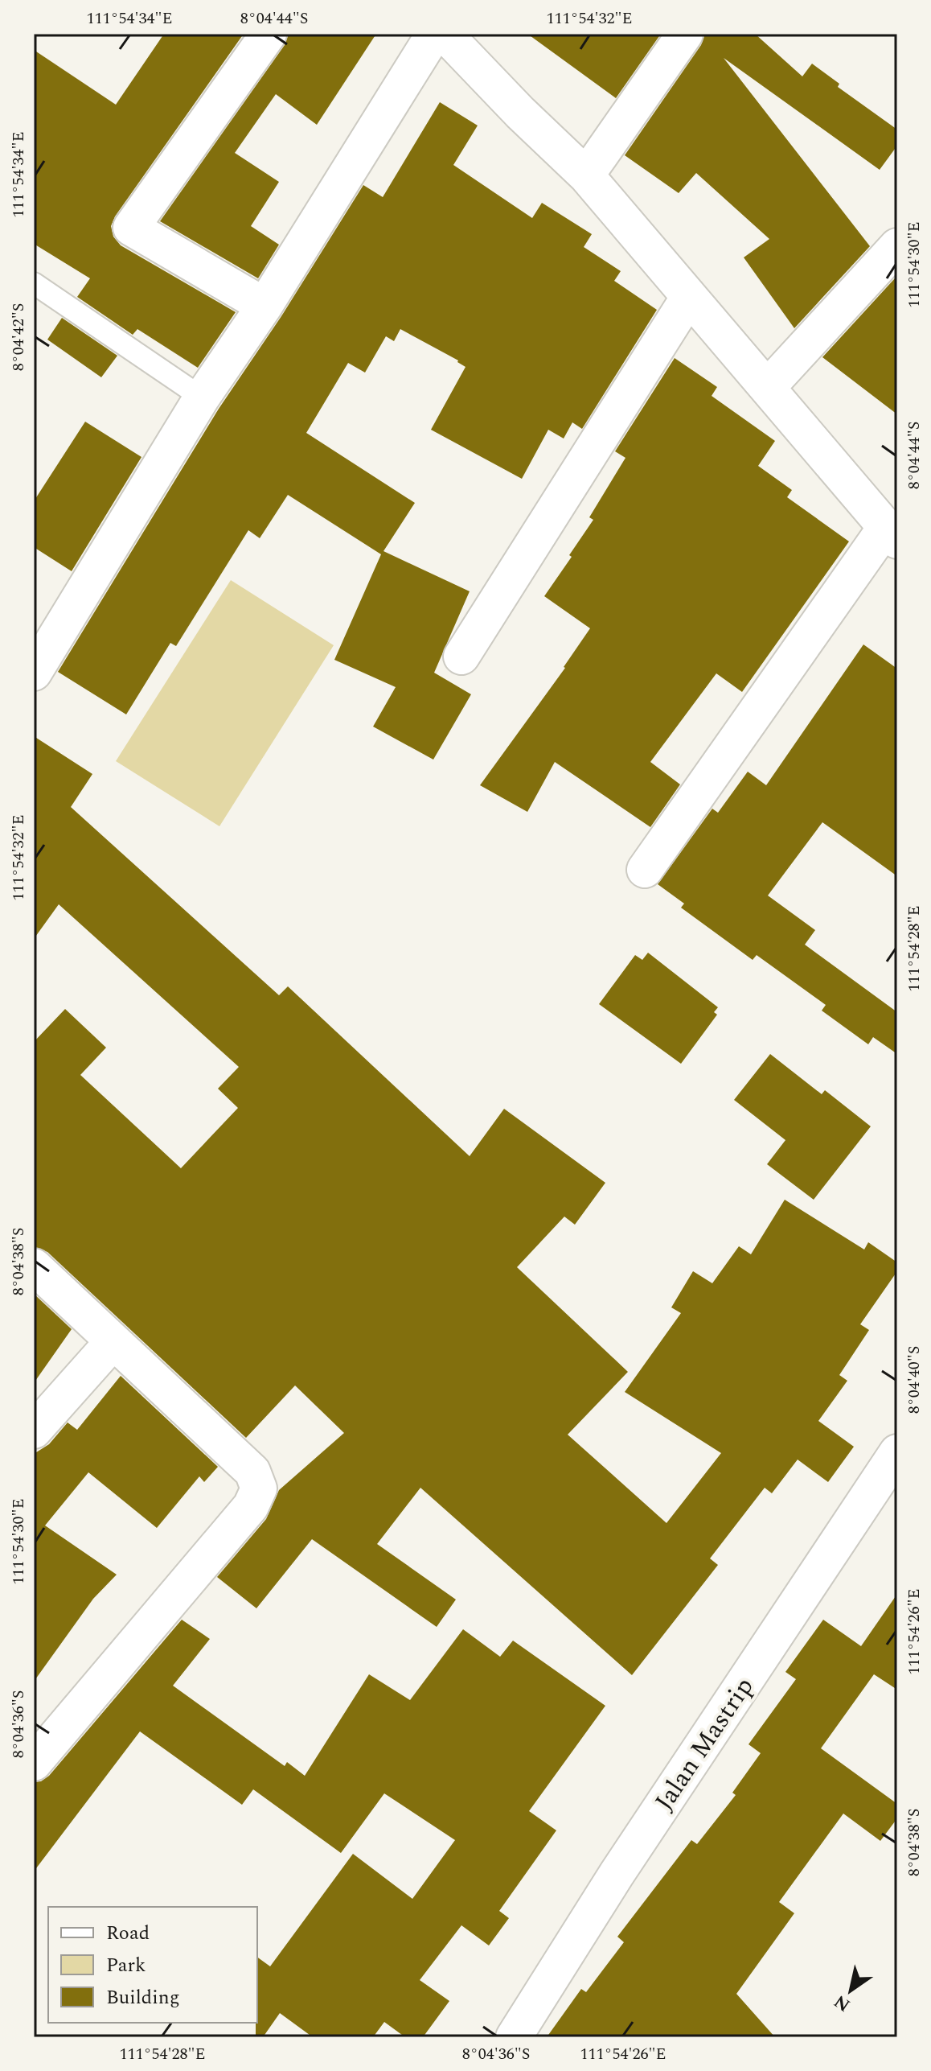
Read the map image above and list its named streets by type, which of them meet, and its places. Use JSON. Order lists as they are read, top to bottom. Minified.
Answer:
{"streets":{"street":["Jalan Mastrip"]},"legend":["Road","Park","Building"],"north":"bottom left","coordinates":["111°54'34\"E","8°04'44\"S","111°54'32\"E","111°54'30\"E","8°04'42\"S","111°54'28\"E","8°04'38\"S","8°04'40\"S","111°54'26\"E","8°04'36\"S"]}
